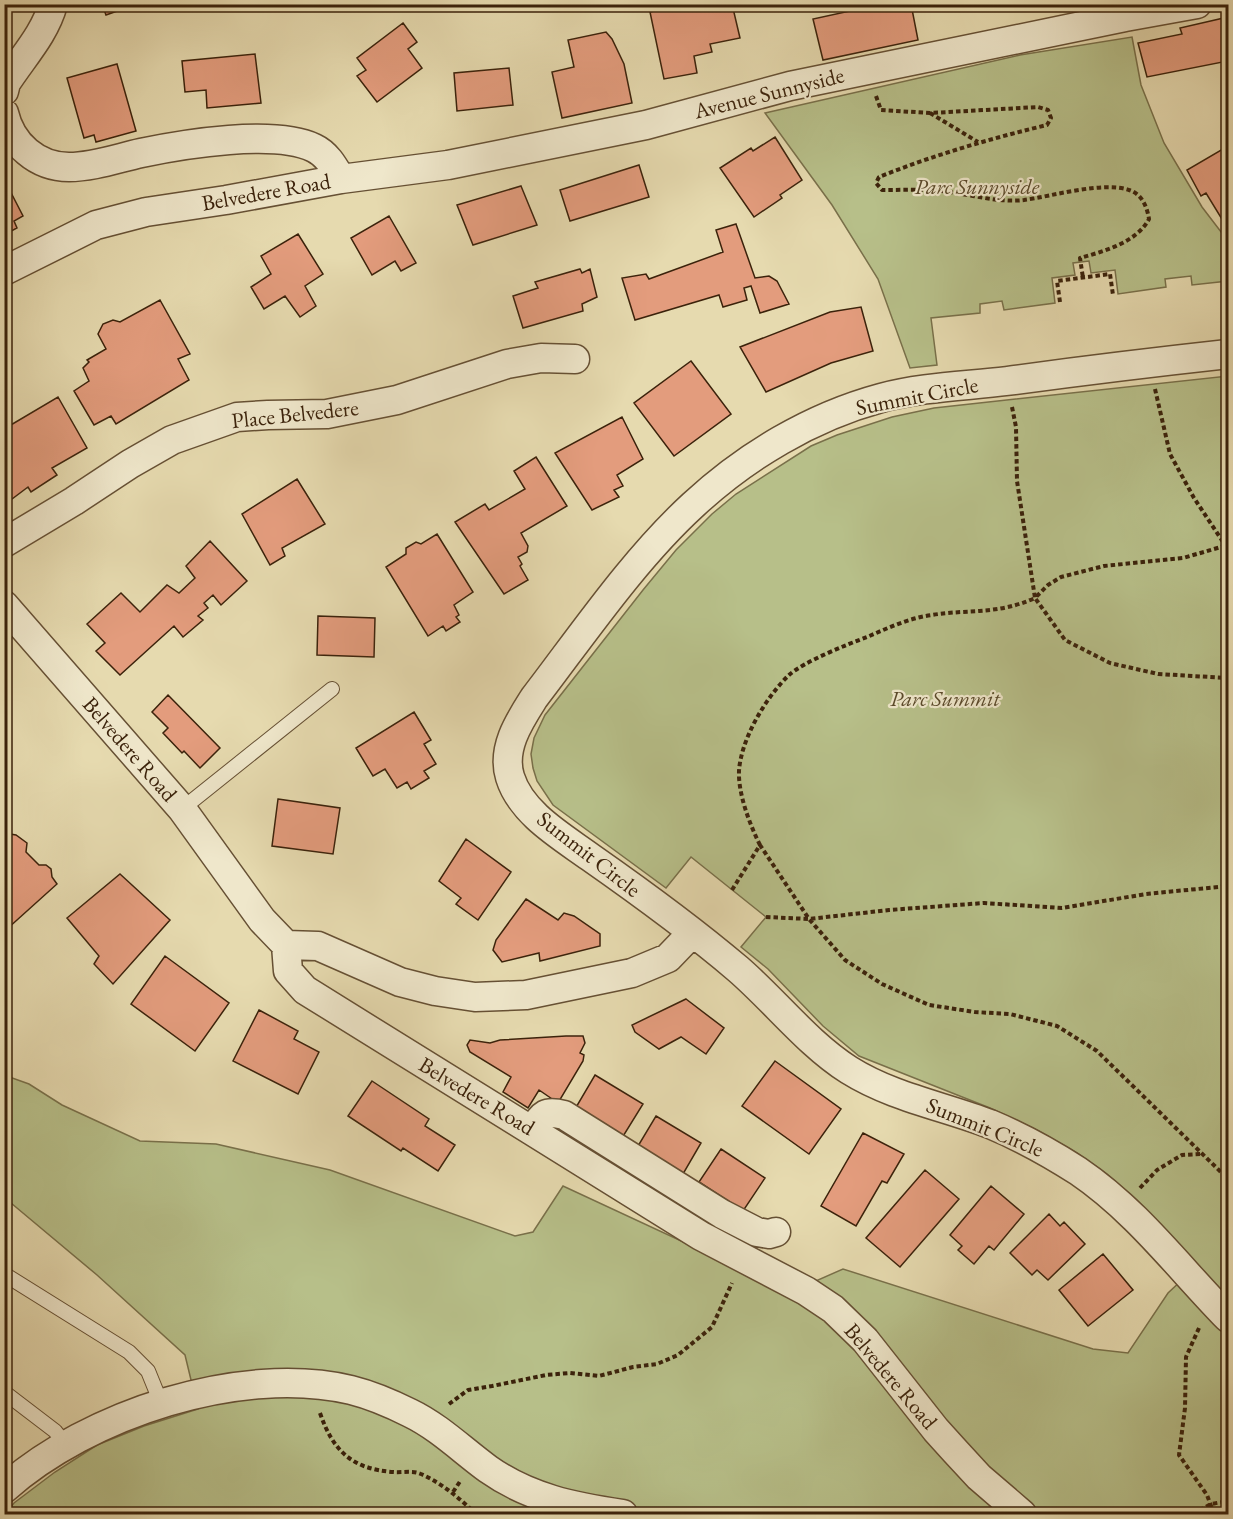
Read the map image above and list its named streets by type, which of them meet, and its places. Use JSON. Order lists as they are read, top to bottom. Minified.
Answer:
{"streets":{"street":["Avenue Sunnyside","Belvedere Road","Summit Circle","Place Belvedere"]},"crossings":[["Avenue Sunnyside","Belvedere Road"]],"parks":["Parc Sunnyside","Parc Summit"]}
